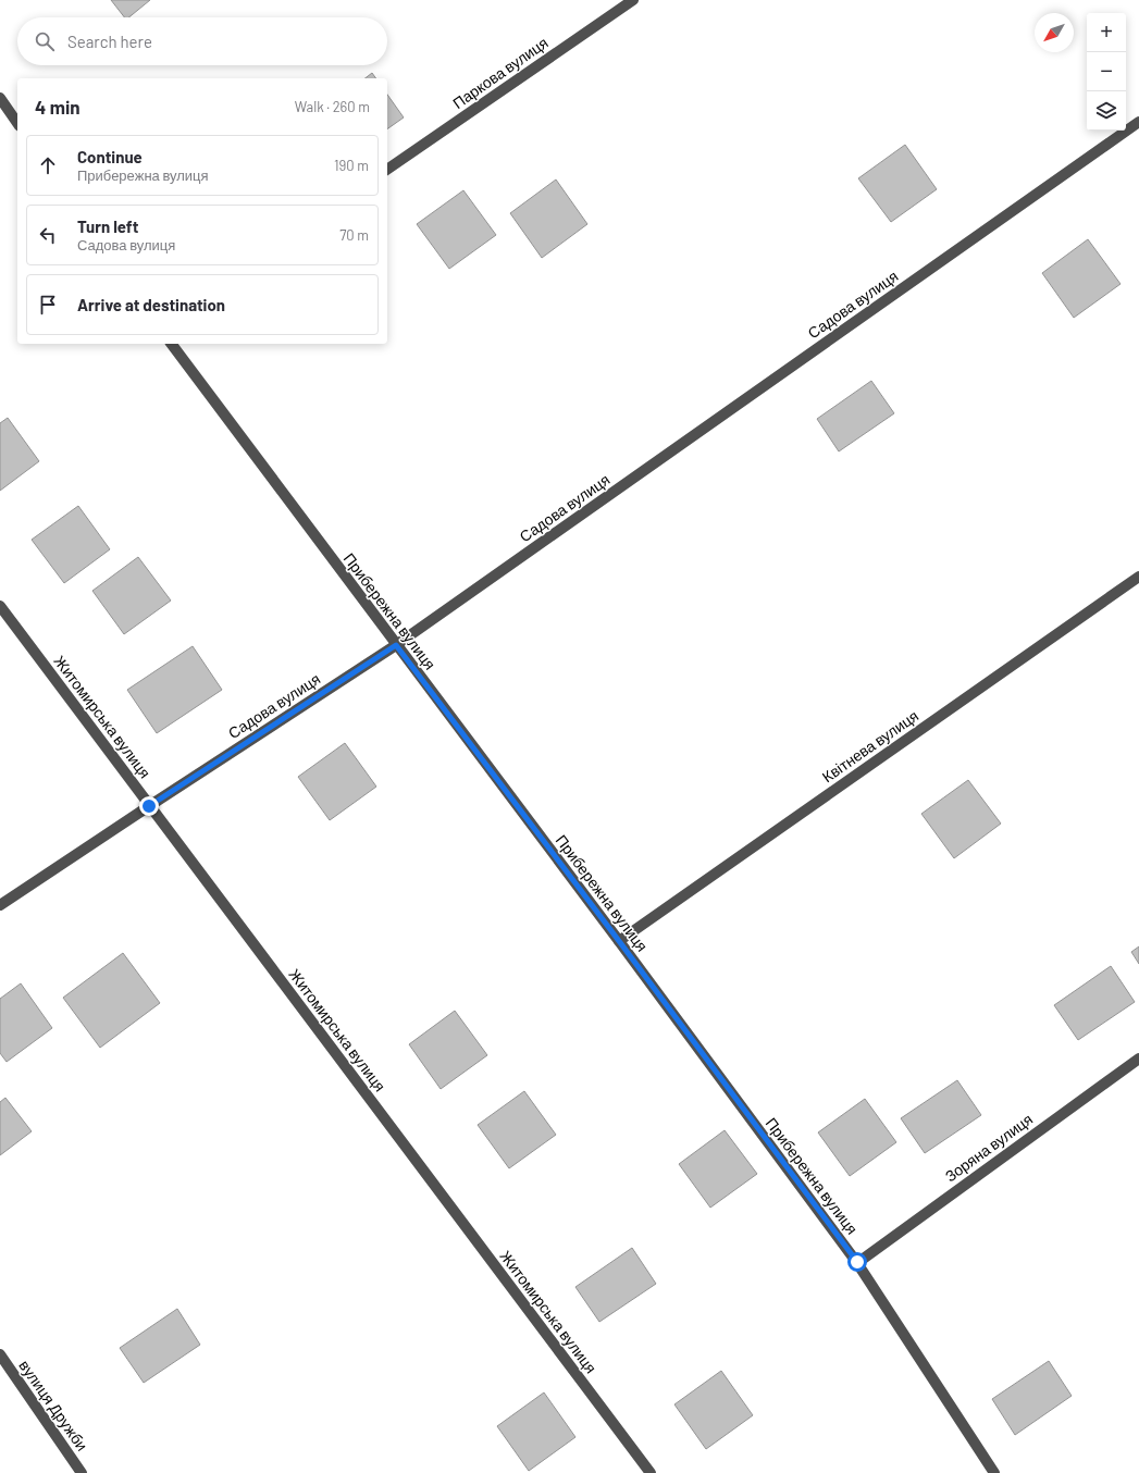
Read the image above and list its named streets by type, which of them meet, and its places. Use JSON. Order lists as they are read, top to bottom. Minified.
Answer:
{"streets":{"street":["Паркова вулиця","Садова вулиця","Прибережна вулиця","Житомирська вулиця","Квітнева вулиця","Зоряна вулиця","вулиця Дружби"]},"crossings":[["Садова вулиця","Прибережна вулиця"],["Садова вулиця","Житомирська вулиця"],["Прибережна вулиця","Квітнева вулиця"],["Прибережна вулиця","Зоряна вулиця"]],"north":"bottom left","page":{"map_buttons":["+","−"],"search":"Search here","heading":["4 min","Walk · 260 m"],"list":[["Continue","Прибережна вулиця","190 m"],["Turn left","Садова вулиця","70 m"],"Arrive at destination"]}}
